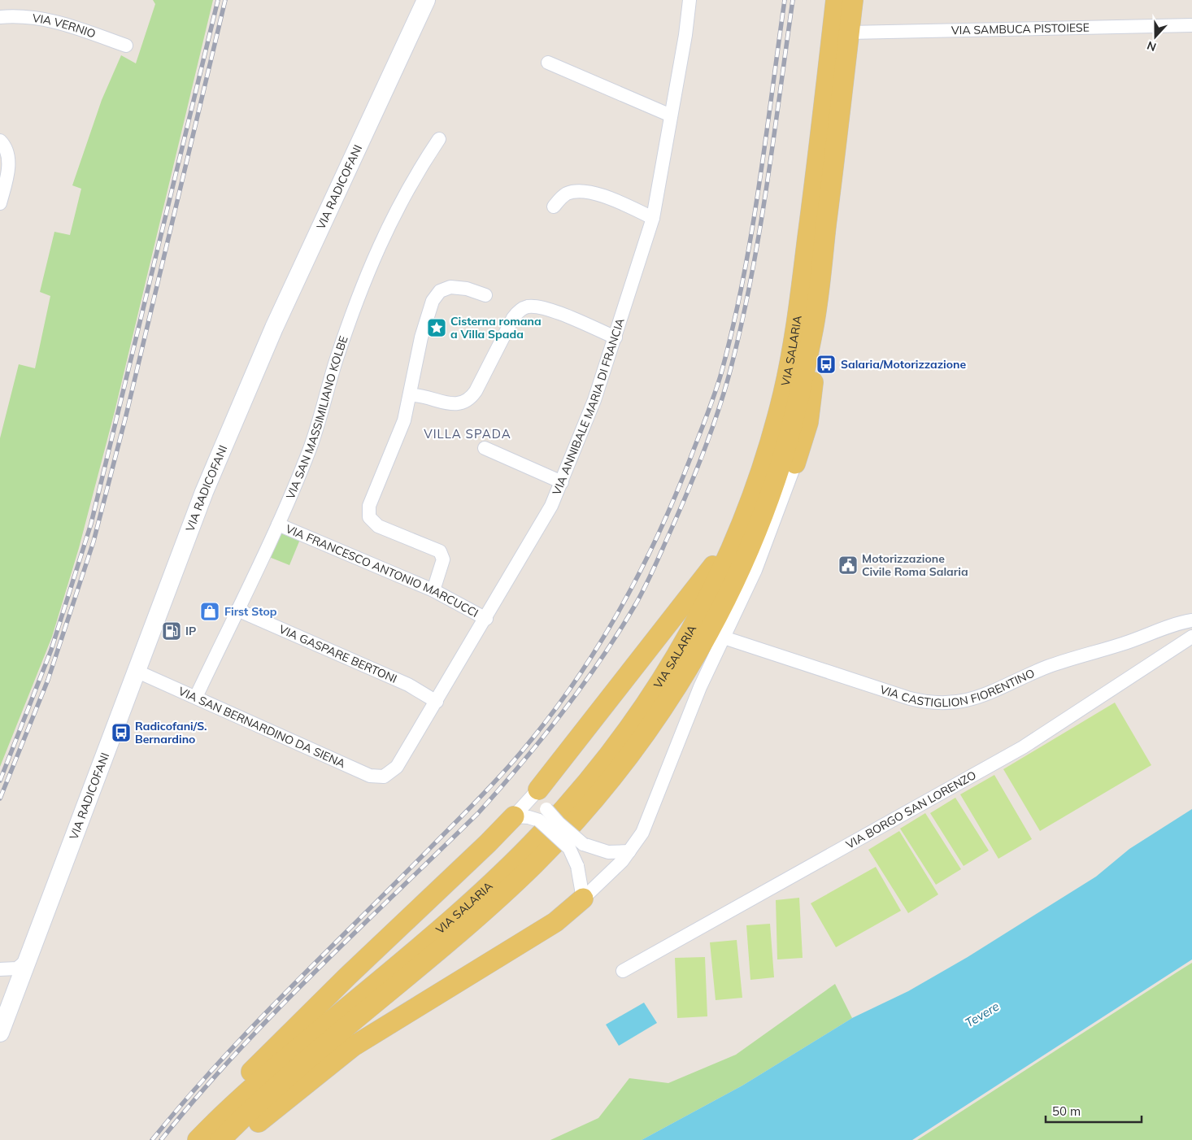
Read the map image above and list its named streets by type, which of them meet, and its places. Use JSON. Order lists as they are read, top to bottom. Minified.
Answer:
{"streets":{"main road":["VIA SALARIA"],"street":["VIA VERNIO","VIA SAMBUCA PISTOIESE","VIA RADICOFANI","VIA ANNIBALE MARIA DI FRANCIA","VIA SAN MASSIMILIANO KOLBE","VIA FRANCESCO ANTONIO MARCUCCI","VIA GASPARE BERTONI","VIA CASTIGLION FIORENTINO","VIA SAN BERNARDINO DA SIENA","VIA BORGO SAN LORENZO"]},"crossings":[["VIA SAMBUCA PISTOIESE","VIA SALARIA"],["VIA RADICOFANI","VIA SAN BERNARDINO DA SIENA"],["VIA ANNIBALE MARIA DI FRANCIA","VIA FRANCESCO ANTONIO MARCUCCI"],["VIA ANNIBALE MARIA DI FRANCIA","VIA GASPARE BERTONI"],["VIA ANNIBALE MARIA DI FRANCIA","VIA SAN BERNARDINO DA SIENA"],["VIA SAN MASSIMILIANO KOLBE","VIA FRANCESCO ANTONIO MARCUCCI"],["VIA SAN MASSIMILIANO KOLBE","VIA GASPARE BERTONI"],["VIA SAN MASSIMILIANO KOLBE","VIA SAN BERNARDINO DA SIENA"]],"districts":["VILLA SPADA"],"water":["Tevere"],"places":{"place":["Cisterna romana a Villa Spada"],"bus stop":["Salaria/Motorizzazione","Radicofani/S. Bernardino"],"public building":["Motorizzazione Civile Roma Salaria"],"shop":["First Stop"],"fuel station":["IP"]},"scale_bar":"50 m","north":"bottom"}
